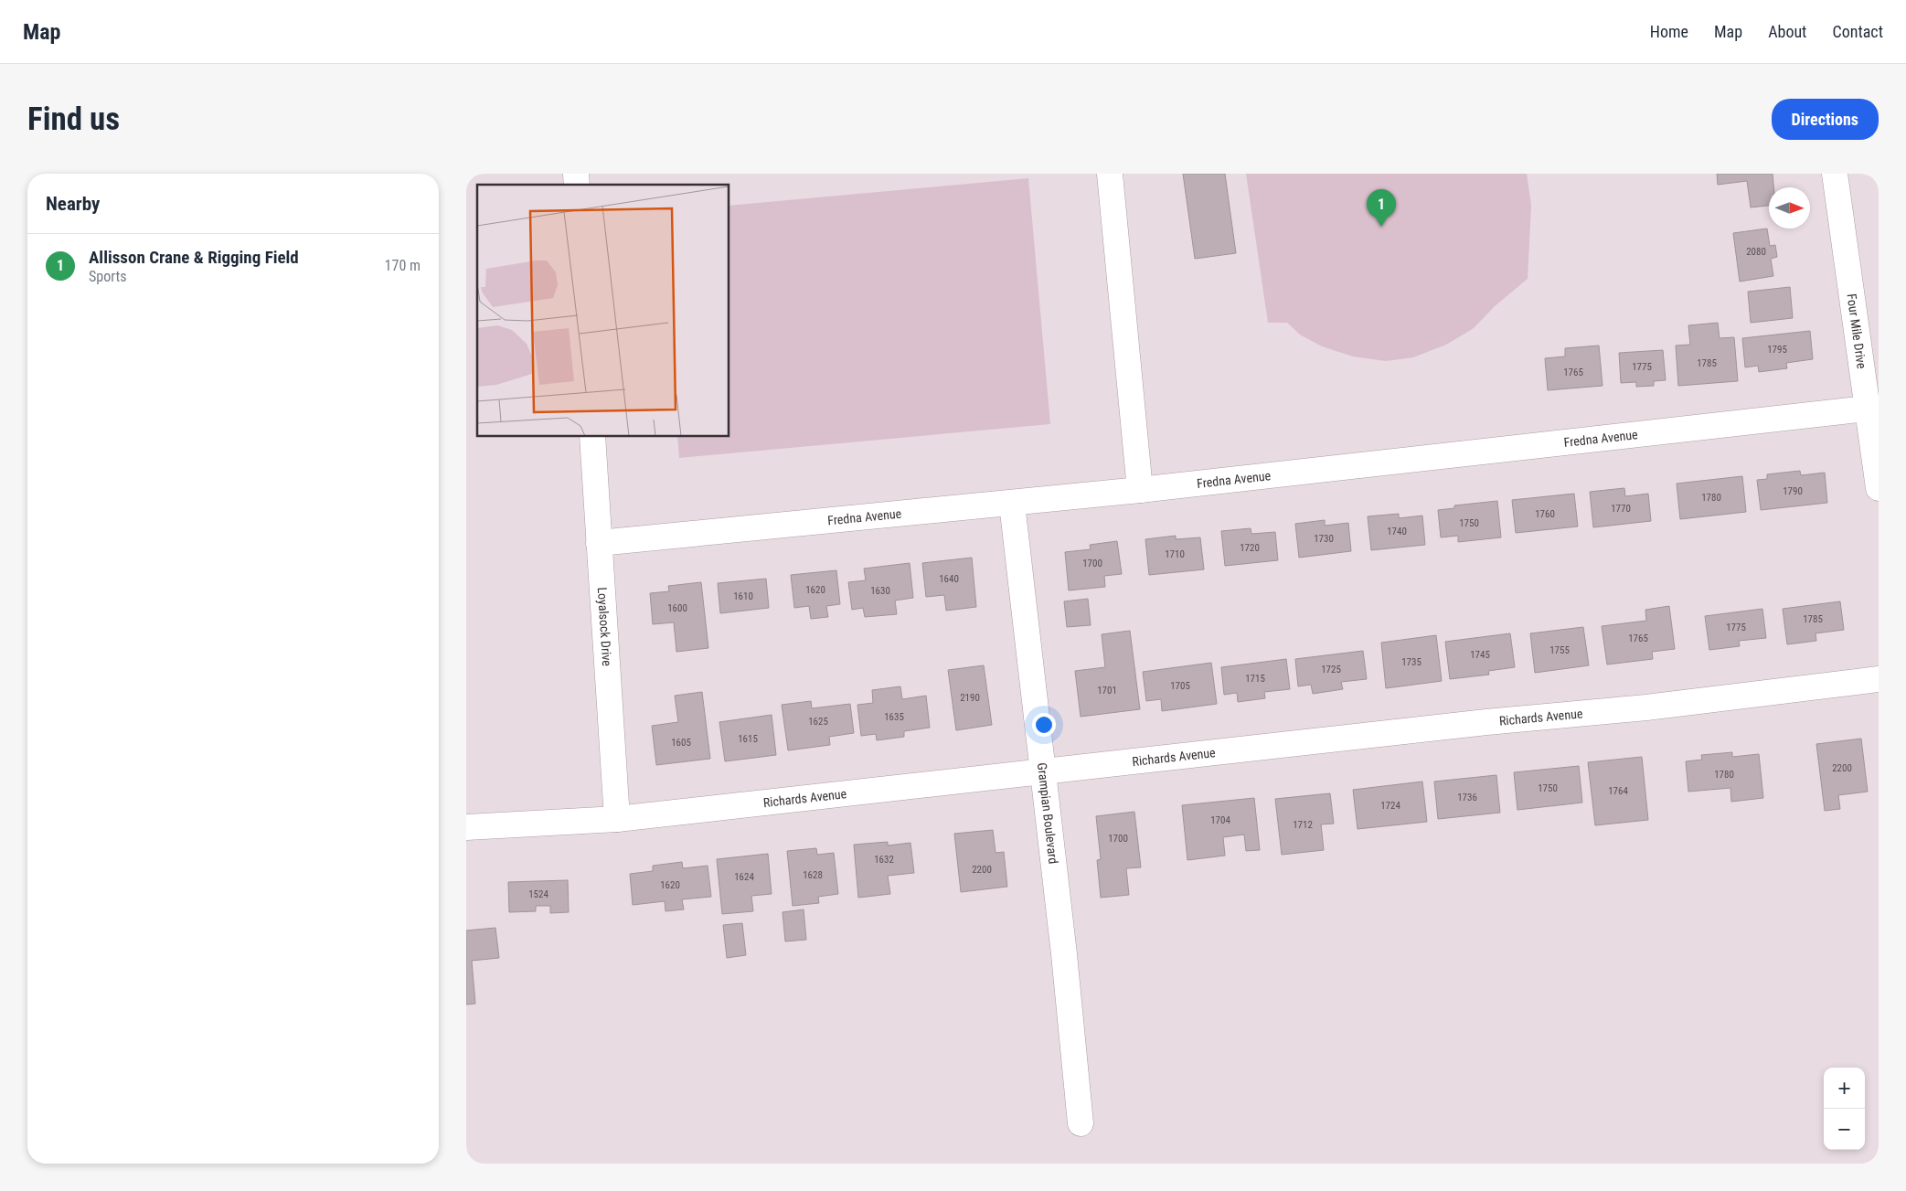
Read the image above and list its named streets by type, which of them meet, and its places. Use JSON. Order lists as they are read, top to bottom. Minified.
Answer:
{"streets":{"street":["Four Mile Drive","Fredna Avenue","Loyalsock Drive","Richards Avenue","Grampian Boulevard"]},"crossings":[["Four Mile Drive","Fredna Avenue"],["Fredna Avenue","Loyalsock Drive"],["Fredna Avenue","Grampian Boulevard"],["Loyalsock Drive","Richards Avenue"],["Richards Avenue","Grampian Boulevard"]],"house_numbers":["2080","1795","1785","1775","1765","1790","1780","1770","1760","1750","1740","1730","1720","1710","1700","1640","1620","1630","1610","1600","1785","1775","1765","1755","1745","1735","1725","1715","1705","1701","2190","1635","1625","1615","1605","2200","1780","1750","1764","1736","1724","1704","1712","1700","1632","2200","1628","1624","1620","1524"],"north":"right","page":{"header":"Map","nav":["Home","Map","About","Contact"],"buttons":"Directions","title":"Find us","heading":"Nearby","pins":"1","list":[{"mark":"1","name":"Allisson Crane & Rigging Field","note":"Sports","value":"170 m"}],"map_buttons":["+","−"]}}
